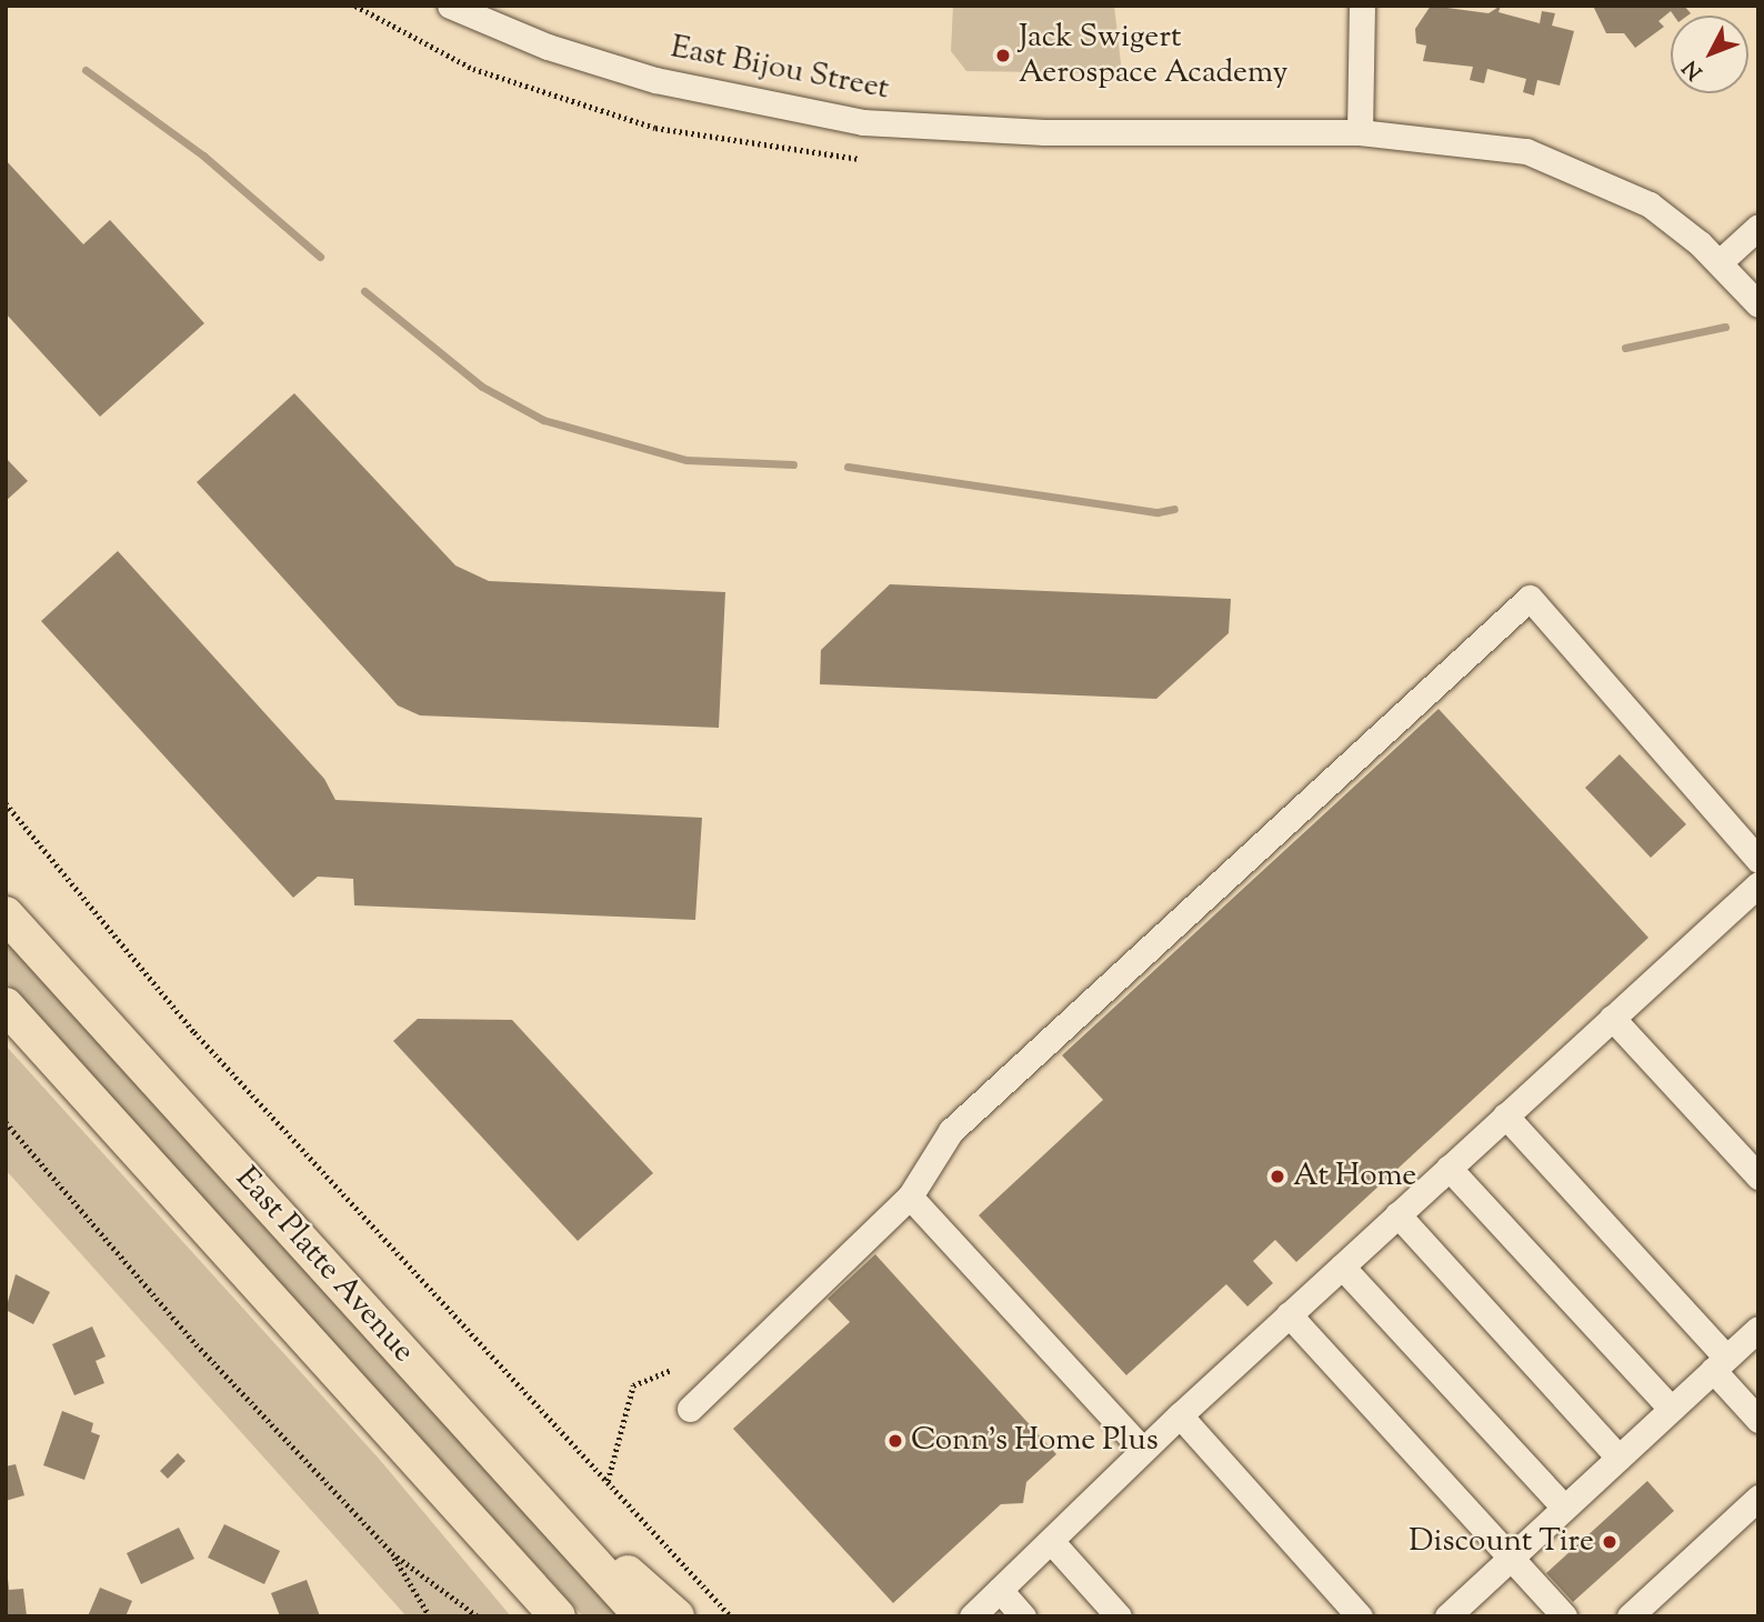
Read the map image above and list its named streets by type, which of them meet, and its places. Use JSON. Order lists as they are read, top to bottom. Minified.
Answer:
{"streets":{"highway":["East Platte Avenue"],"street":["East Bijou Street"]},"places":["Jack Swigert Aerospace Academy","At Home","Conn's Home Plus","Discount Tire"],"north":"bottom left"}
